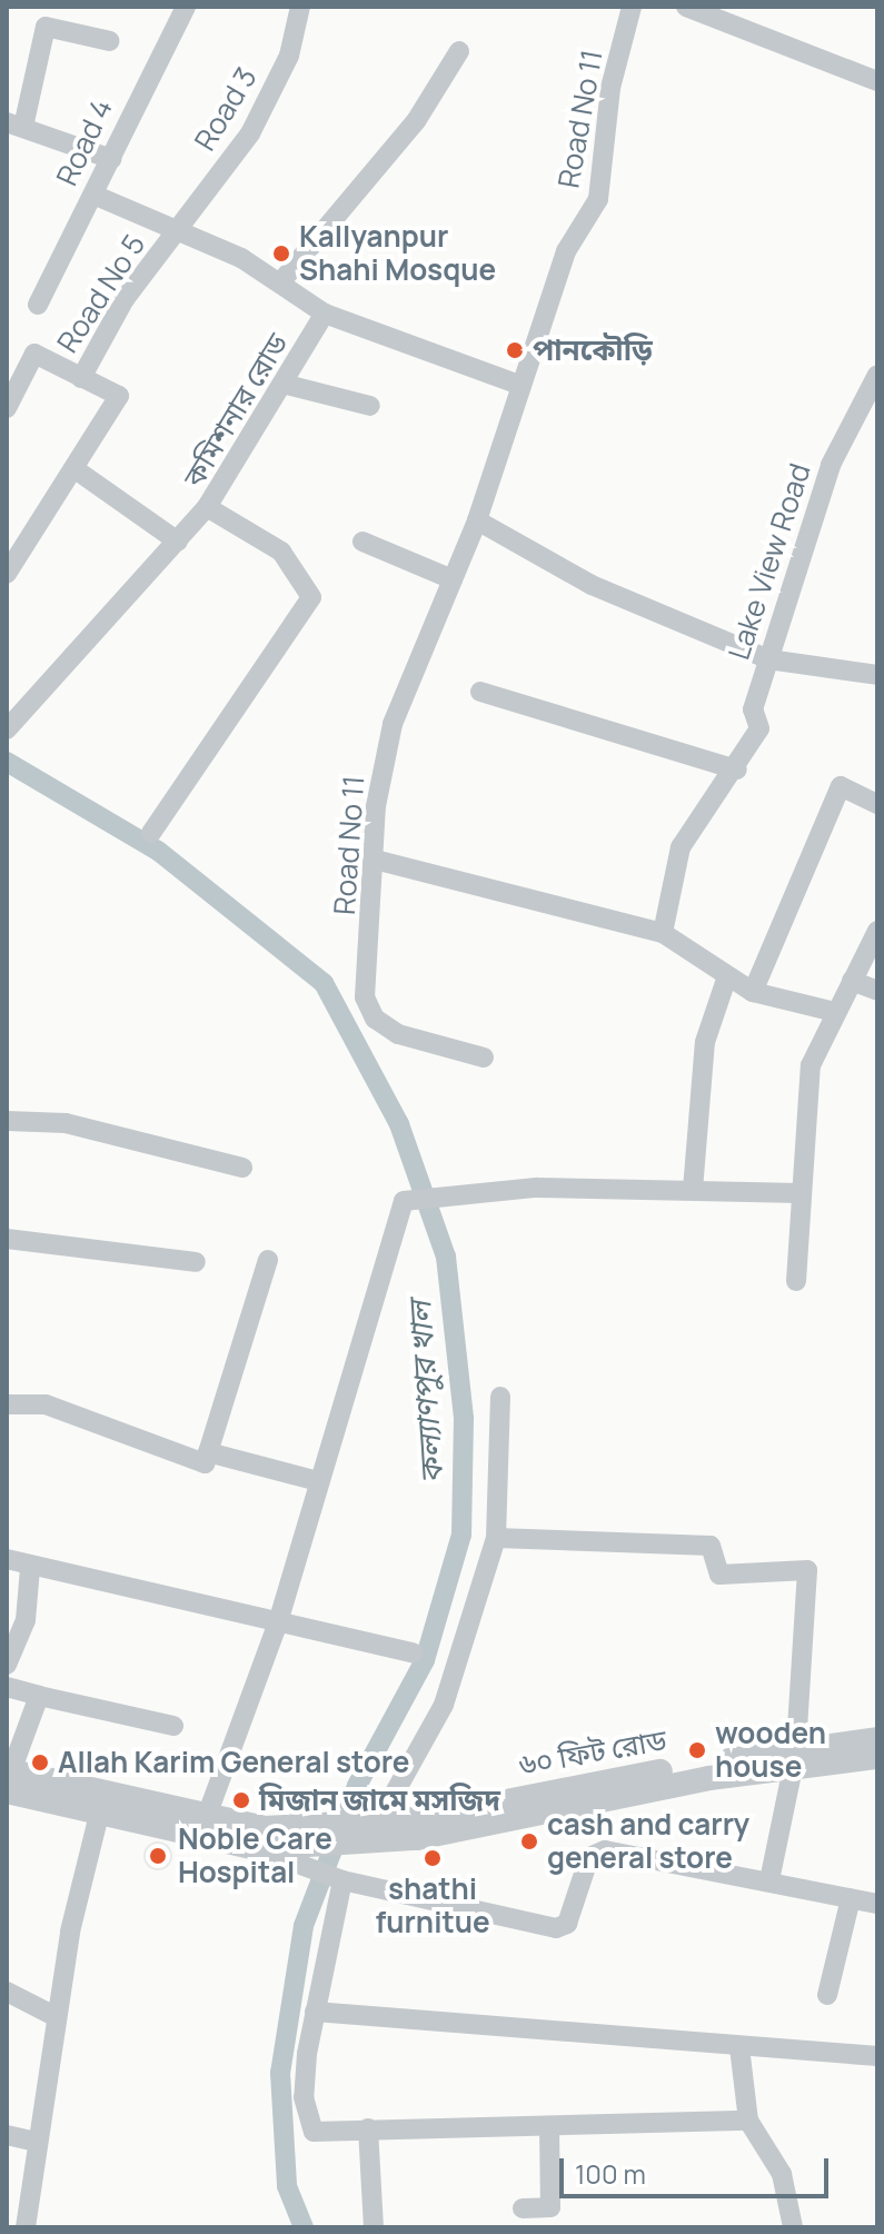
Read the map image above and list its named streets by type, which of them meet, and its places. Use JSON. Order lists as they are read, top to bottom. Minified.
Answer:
{"streets":{"street":["Road 3","Road No 11","Road 4","Road No 5","কমিশনার রোড","Lake View Road","৬০ ফিট রোড"]},"crossings":[["Road 3","Road No 5"],["Road 4","Road No 5"]],"water":["কল্যাণপুর খাল"],"places":["Kallyanpur Shahi Mosque","পানকৌড়ি","wooden house","Allah Karim General store","মিজান জামে মসজিদ","cash and carry general store","Noble Care Hospital","shathi furnitue"],"scale_bar":"100 m"}
